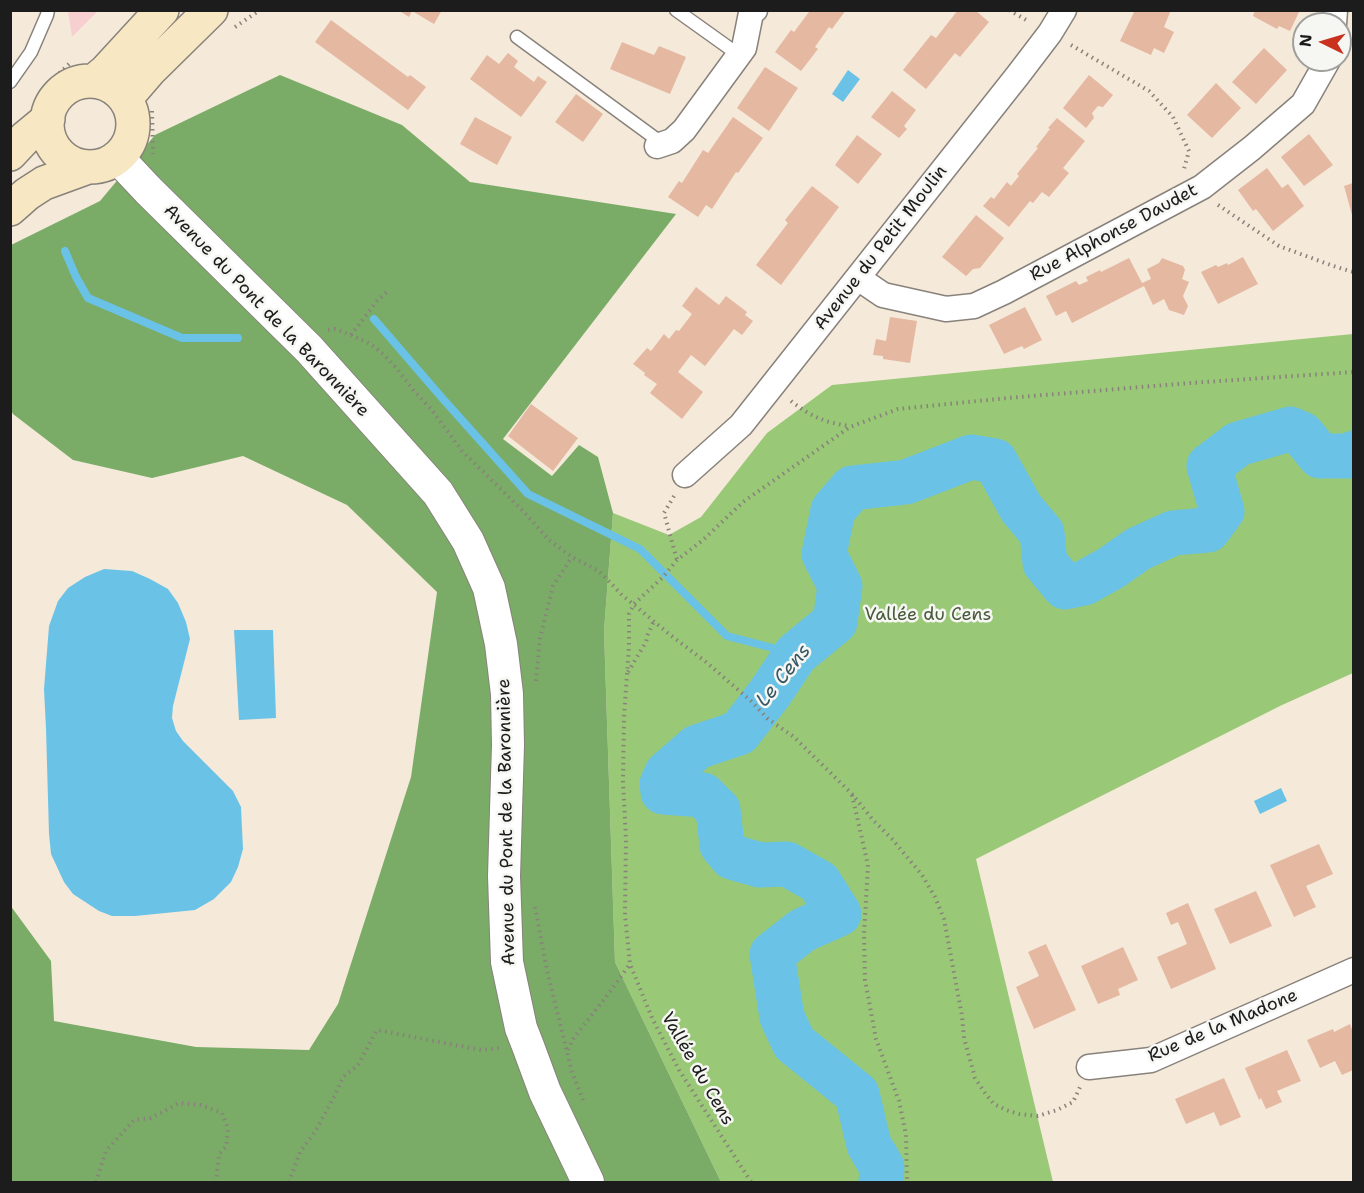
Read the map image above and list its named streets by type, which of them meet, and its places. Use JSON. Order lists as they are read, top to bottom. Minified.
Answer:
{"streets":{"street":["Rue Alphonse Daudet","Avenue du Petit Moulin","Avenue du Pont de la Baronnière","Rue de la Madone"],"path":["Vallée du Cens"]},"crossings":[["Rue Alphonse Daudet","Avenue du Petit Moulin"]],"water":["Le Cens"],"parks":["Vallée du Cens"],"north":"left"}
